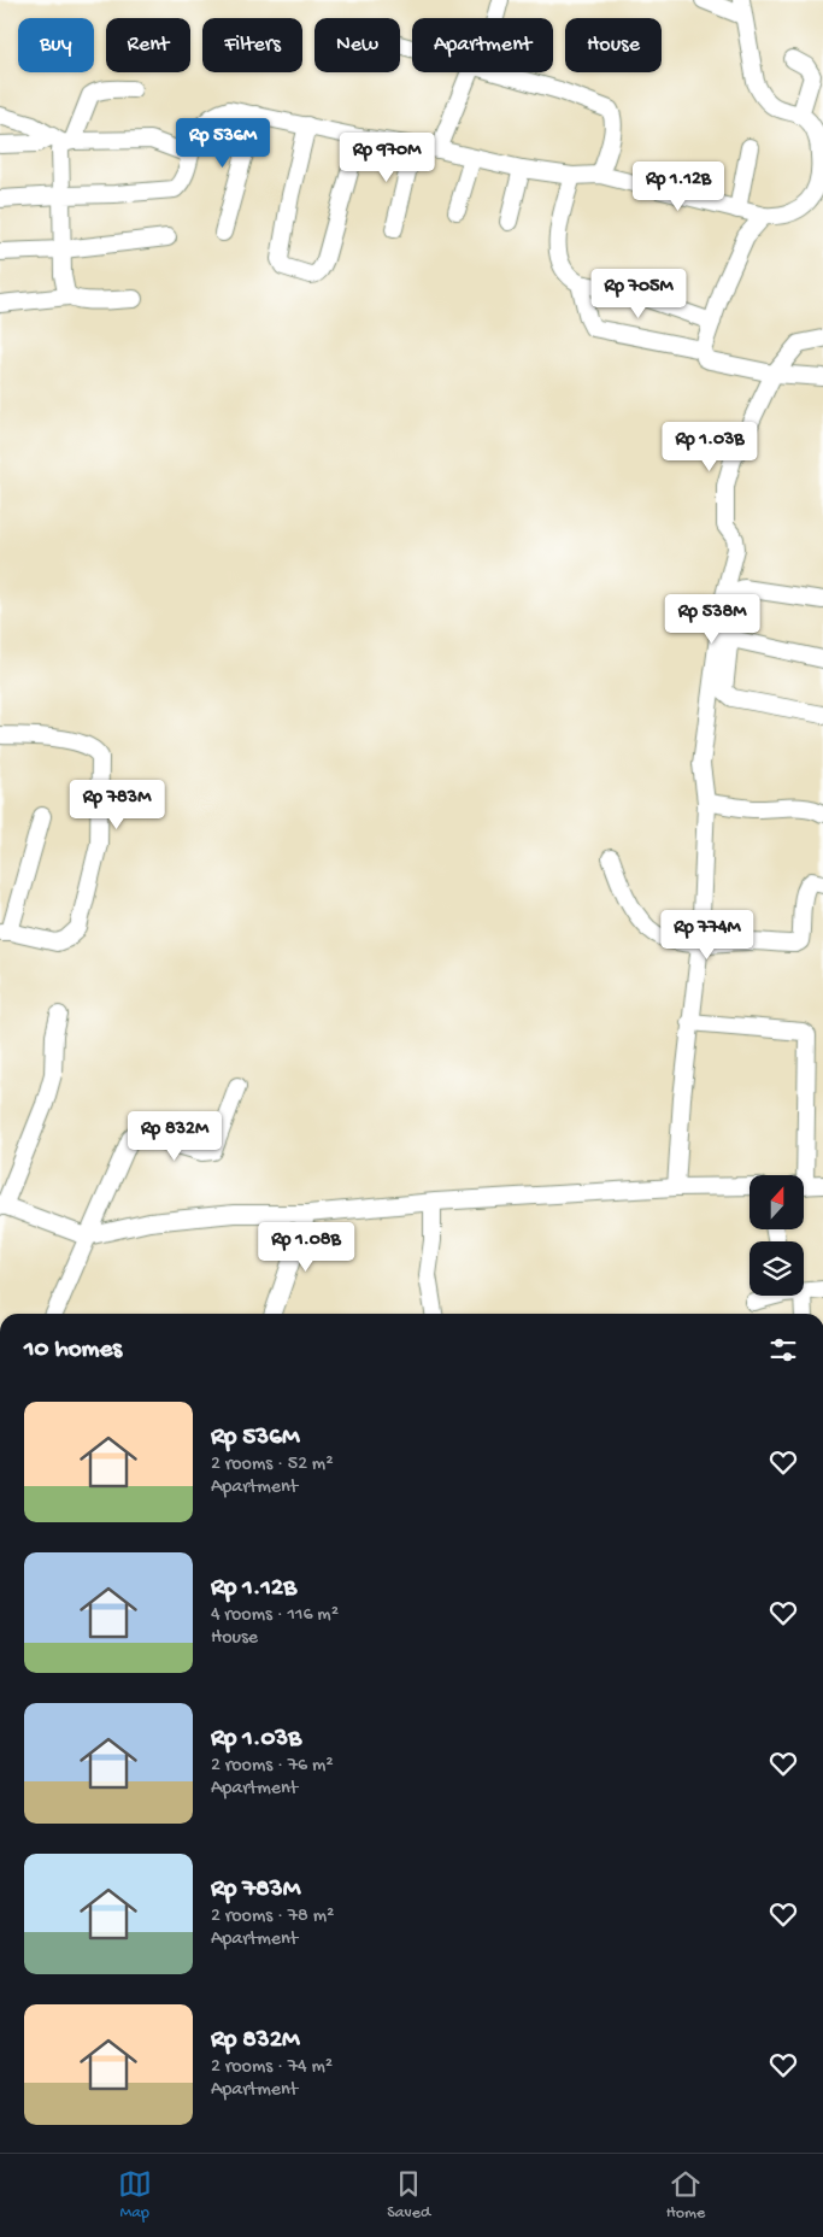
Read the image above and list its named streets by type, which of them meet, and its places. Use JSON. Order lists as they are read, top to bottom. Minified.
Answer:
{"north":"top","page":{"chip":["Buy","Rent","Filters","New","Apartment","House"],"price":["Rp 536M","Rp 970M","Rp 1.12B","Rp 705M","Rp 1.03B","Rp 538M","Rp 783M","Rp 774M","Rp 832M","Rp 1.08B"],"heading":"10 homes","list":[{"name":"Rp 536M","note":"2 rooms · 52 m² · Apartment"},{"name":"Rp 1.12B","note":"4 rooms · 116 m² · House"},{"name":"Rp 1.03B","note":"2 rooms · 76 m² · Apartment"},{"name":"Rp 783M","note":"2 rooms · 78 m² · Apartment"},{"name":"Rp 832M","note":"2 rooms · 74 m² · Apartment"}],"tabs":["Map","Saved","Home"]}}
